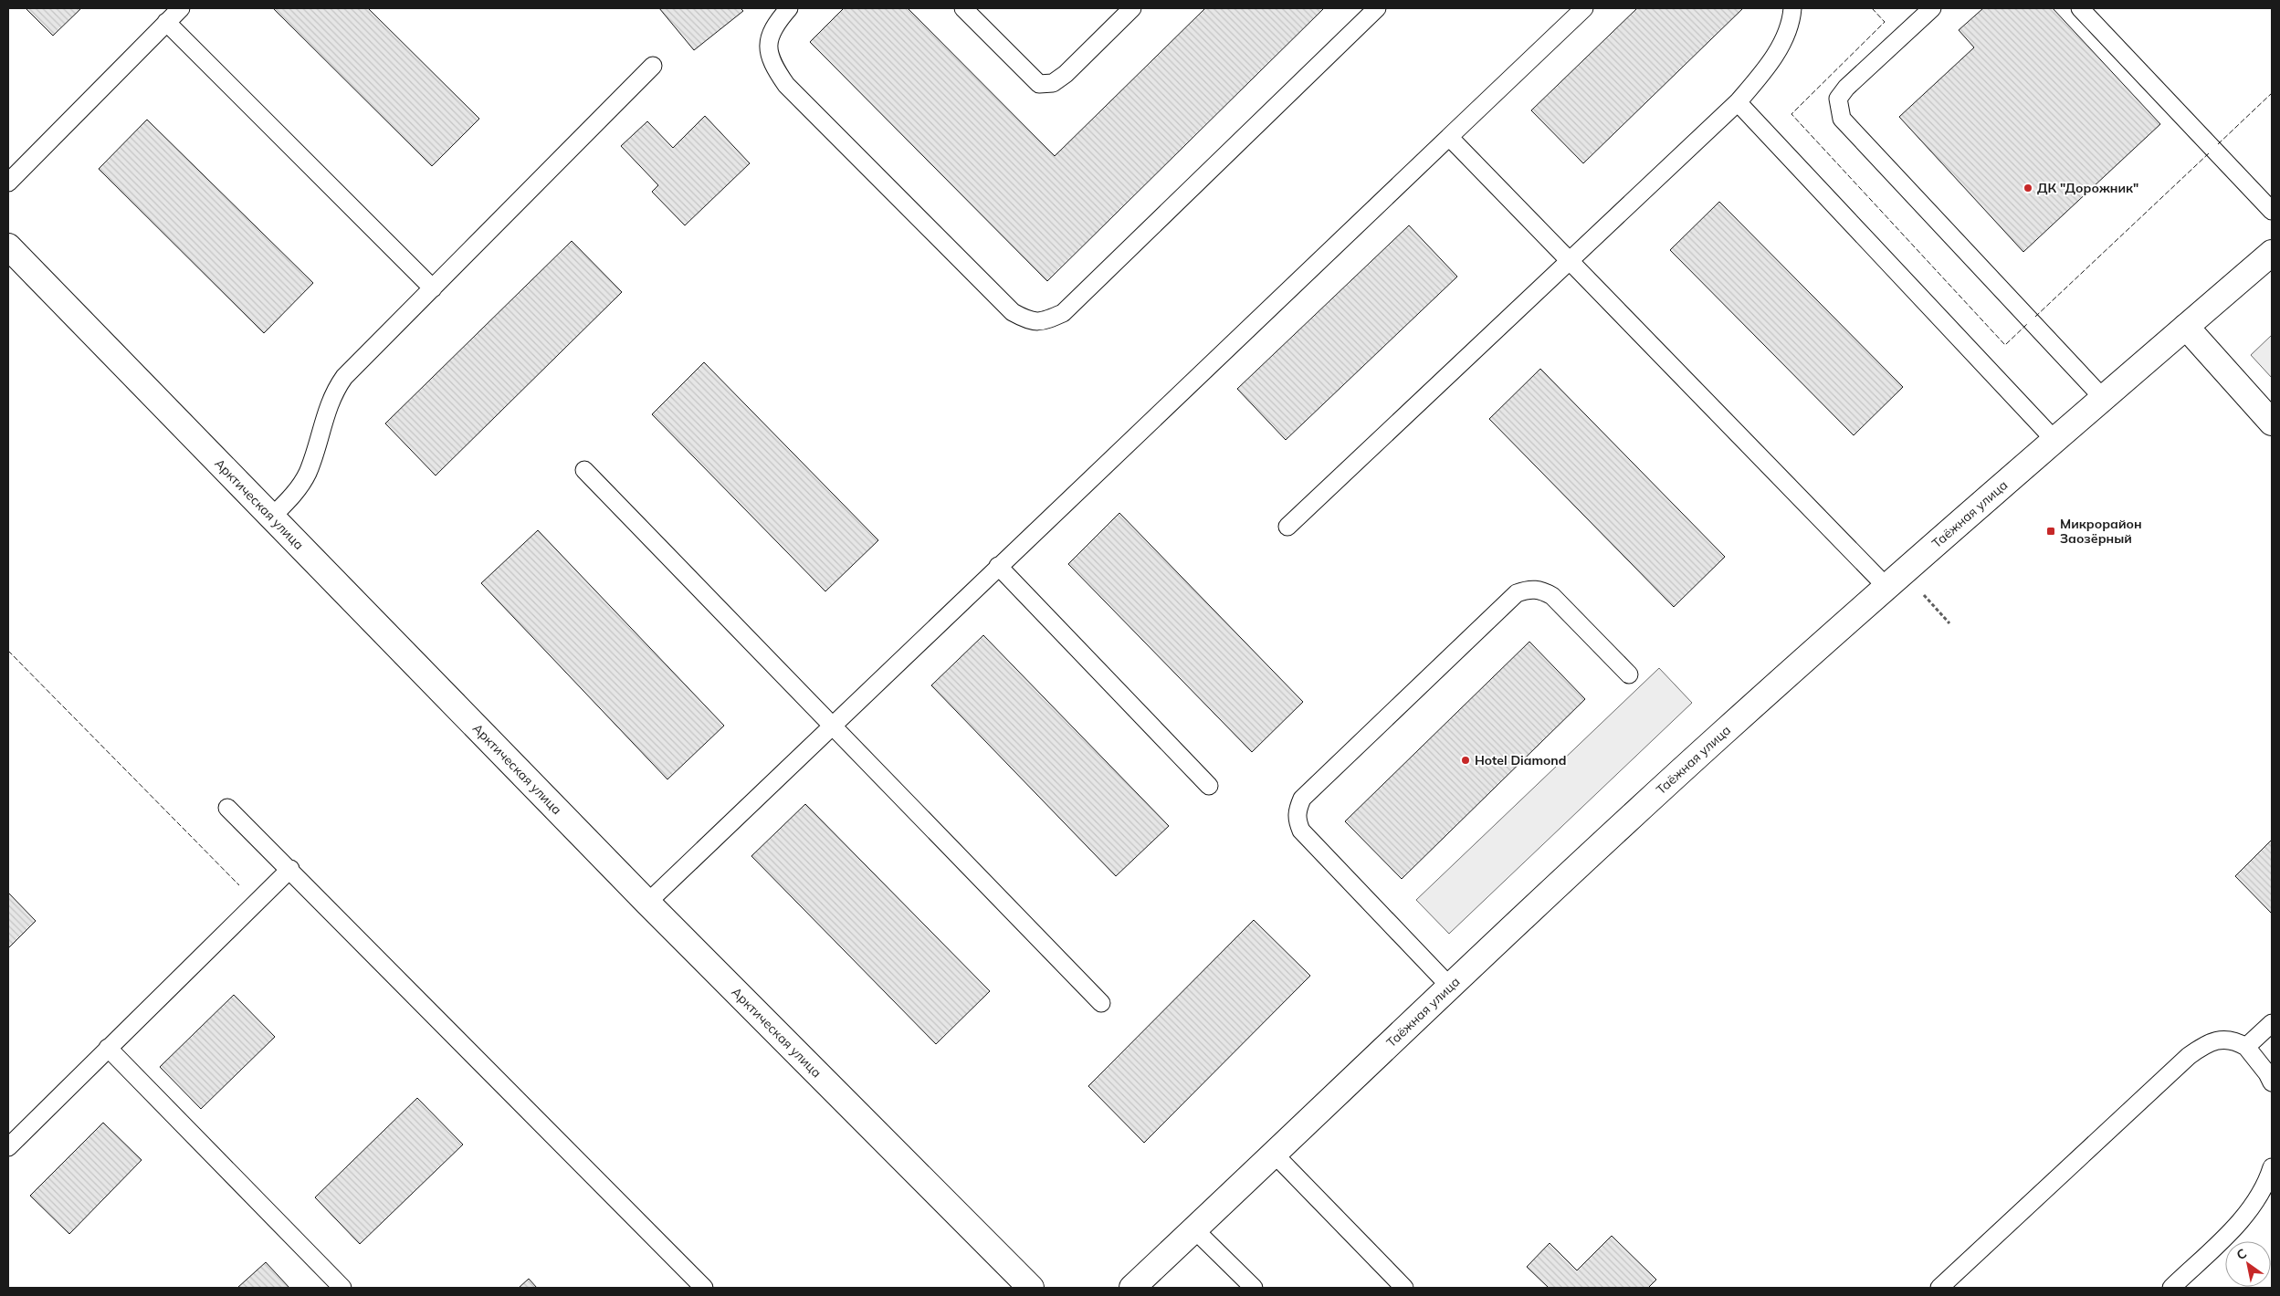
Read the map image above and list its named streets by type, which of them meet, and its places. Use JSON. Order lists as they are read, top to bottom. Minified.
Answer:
{"streets":{"street":["Арктическая улица","Таёжная улица"]},"places":{"other":["ДК \"Дорожник\"","Hotel Diamond"],"transit":["Микрорайон Заозёрный"]},"north":"top left"}
